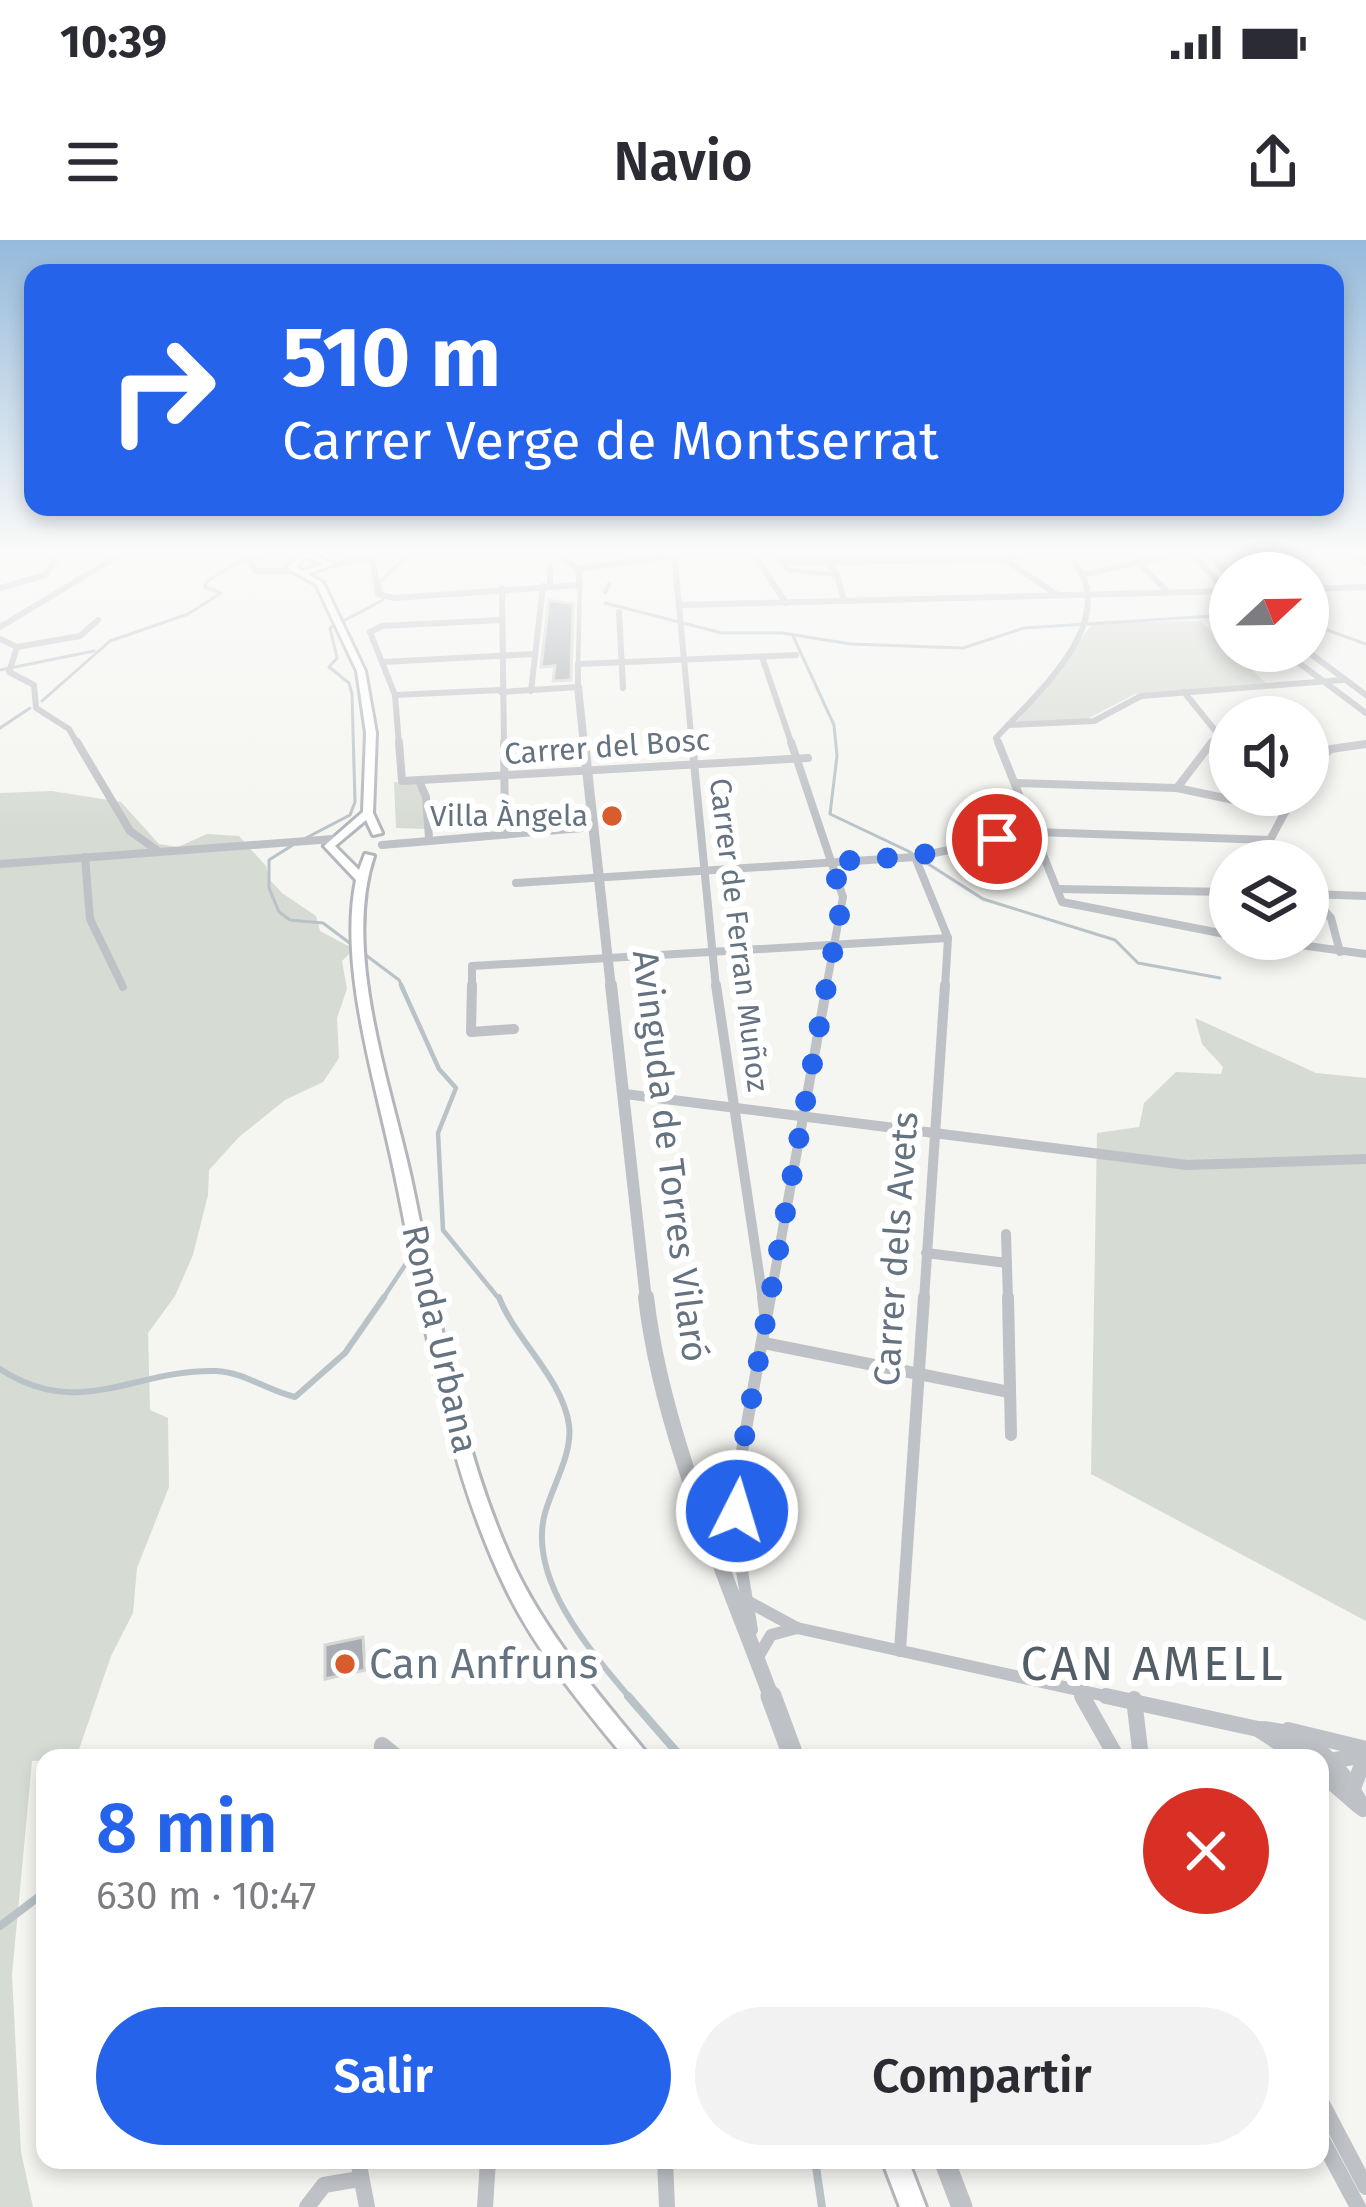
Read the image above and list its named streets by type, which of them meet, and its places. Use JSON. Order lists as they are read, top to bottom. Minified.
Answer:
{"streets":{"main road":["Ronda Urbana"],"street":["Carrer del Bosc","Carrer de Ferran Muñoz","Avinguda de Torres Vilaró","Carrer dels Avets"]},"crossings":[["Carrer del Bosc","Carrer de Ferran Muñoz"],["Carrer del Bosc","Avinguda de Torres Vilaró"]],"districts":["CAN AMELL"],"places":["Villa Àngela","Can Anfruns"],"north":"right","page":{"status":"10:39","header":"Navio","turn":["510 m","Carrer Verge de Montserrat"],"heading":["8 min","630 m · 10:47"],"buttons":["Salir","Compartir"]}}
